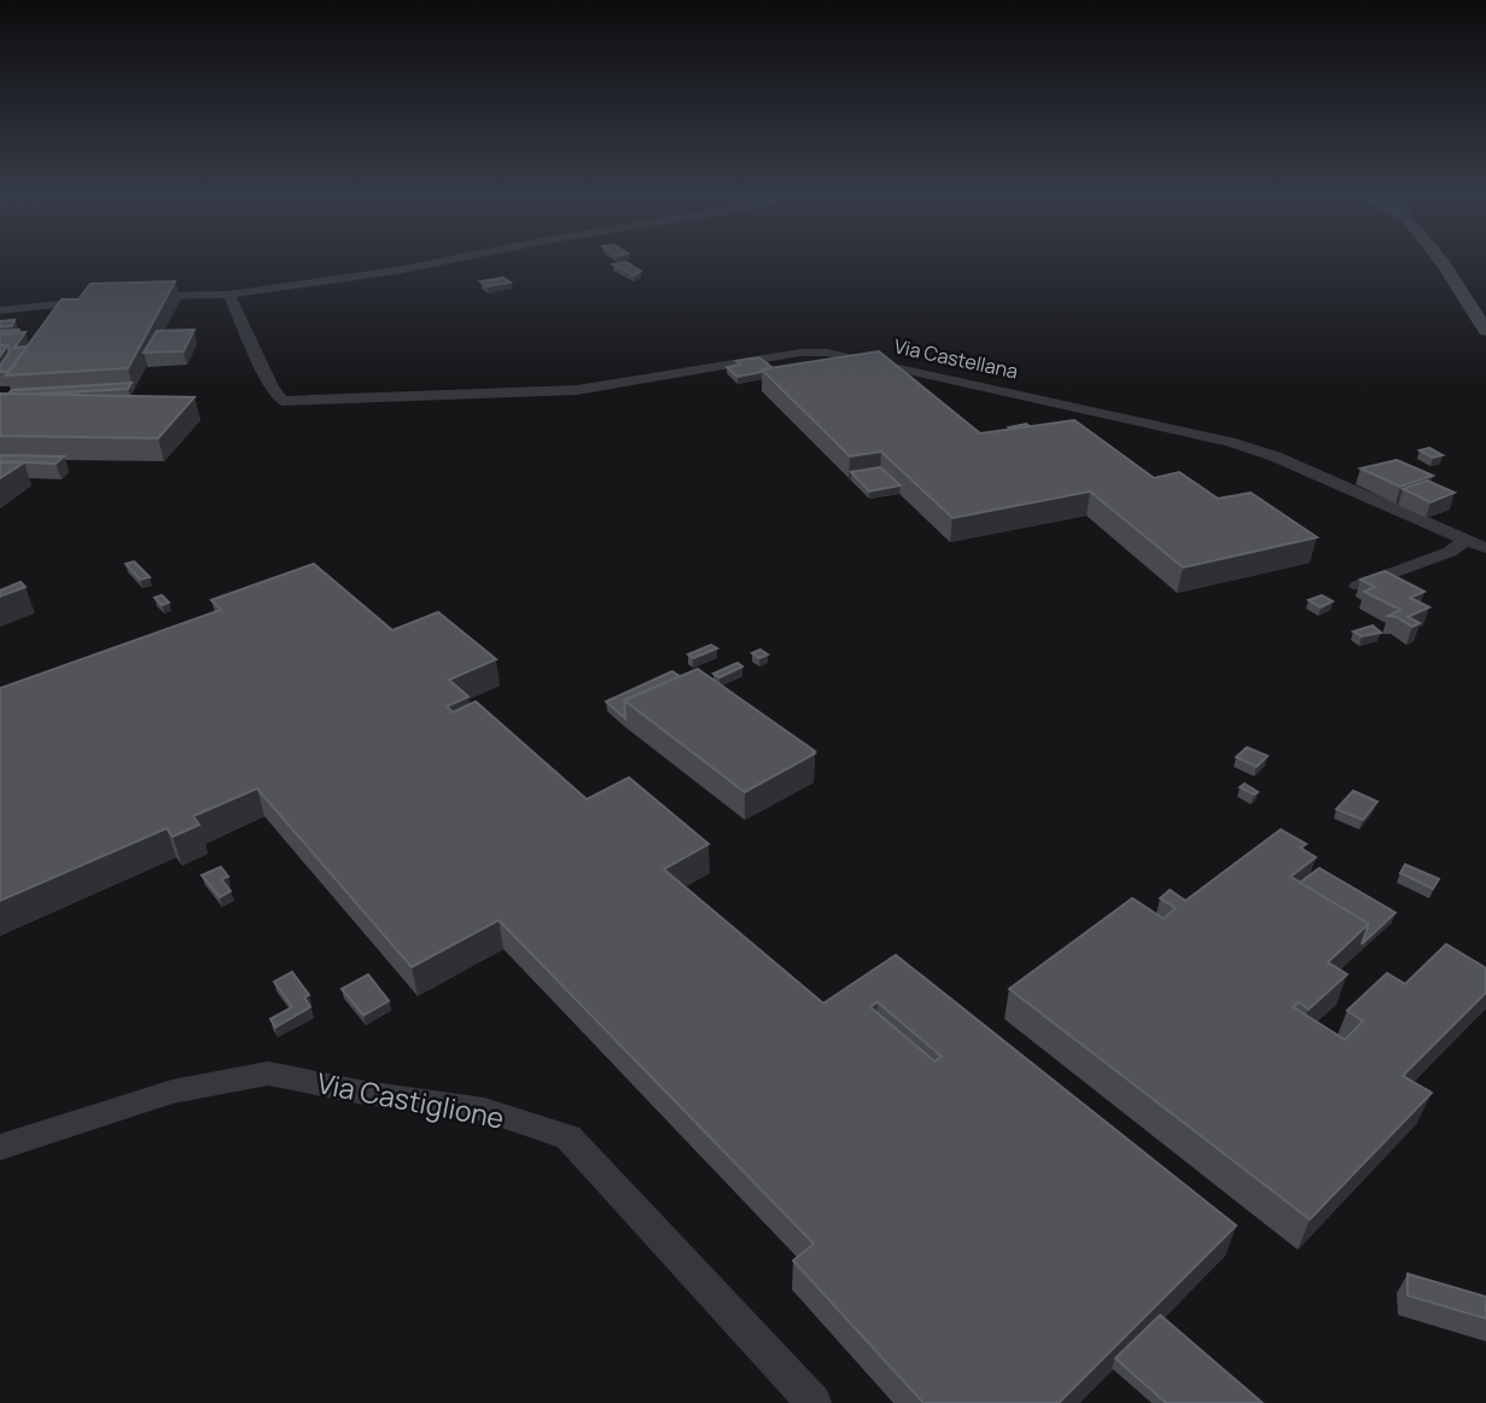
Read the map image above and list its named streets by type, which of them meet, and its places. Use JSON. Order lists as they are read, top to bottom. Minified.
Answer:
{"streets":{"street":["Via Castellana","Via Castiglione"]}}
